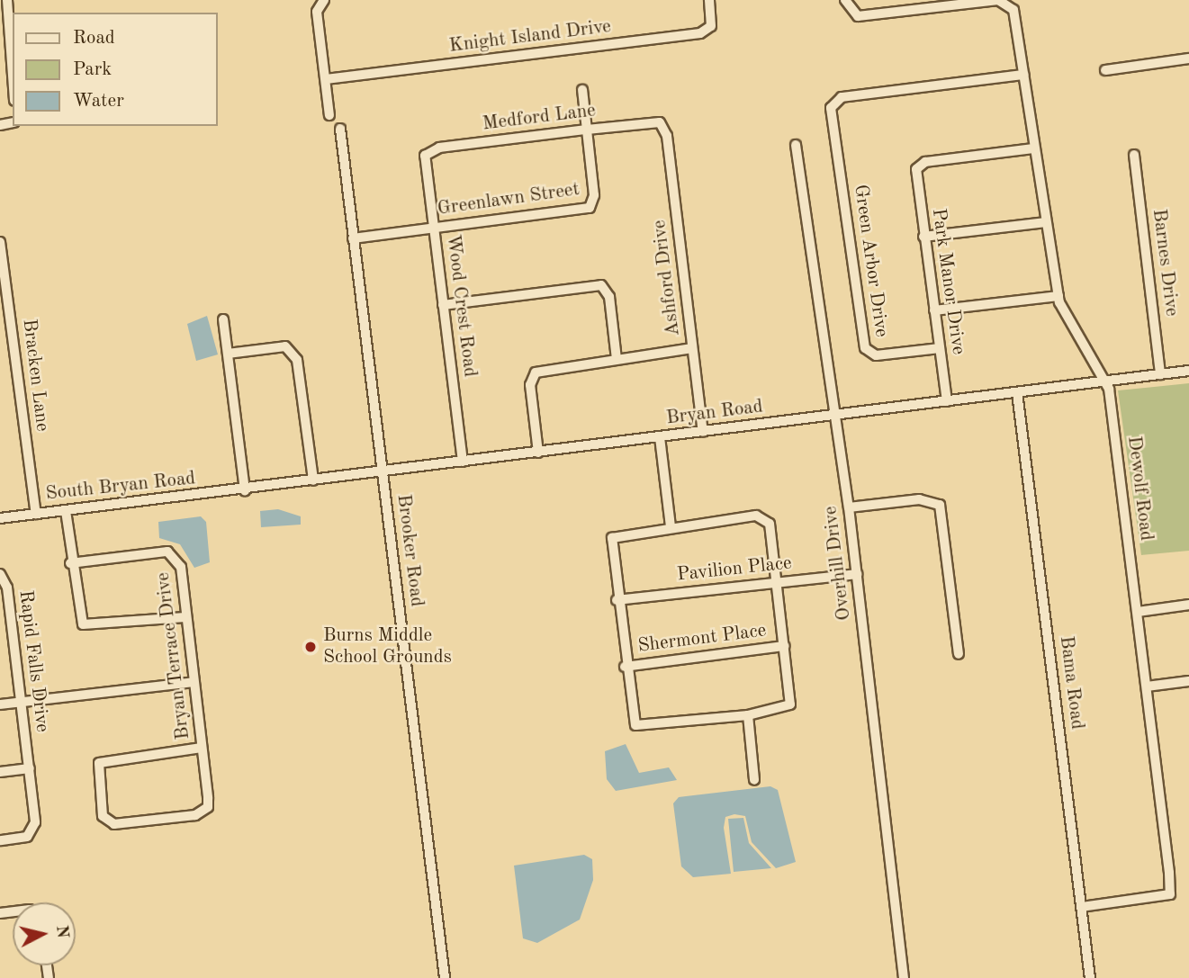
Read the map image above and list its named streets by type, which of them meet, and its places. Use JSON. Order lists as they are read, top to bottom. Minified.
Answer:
{"streets":{"street":["Knight Island Drive","Medford Lane","Greenlawn Street","Green Arbor Drive","Barnes Drive","Ashford Drive","Park Manor Drive","Wood Crest Road","Bracken Lane","Bryan Road","South Bryan Road","Dewolf Road","Brooker Road","Overhill Drive","Pavilion Place","Shermont Place","Bryan Terrace Drive","Rapid Falls Drive","Bama Road"]},"crossings":[["Medford Lane","Greenlawn Street"],["Medford Lane","Ashford Drive"],["Medford Lane","Wood Crest Road"],["Greenlawn Street","Wood Crest Road"],["Greenlawn Street","Brooker Road"],["Green Arbor Drive","Park Manor Drive"],["Green Arbor Drive","Dewolf Road"],["Barnes Drive","Bryan Road"],["Ashford Drive","Bryan Road"],["Park Manor Drive","Bryan Road"],["Park Manor Drive","Dewolf Road"],["Wood Crest Road","Bryan Road"],["Bracken Lane","South Bryan Road"],["Bryan Road","South Bryan Road"],["Bryan Road","Dewolf Road"],["Bryan Road","Brooker Road"],["Bryan Road","Overhill Drive"],["Bryan Road","Bama Road"],["Dewolf Road","Bama Road"],["Overhill Drive","Pavilion Place"]],"places":["Burns Middle School Grounds"],"legend":["Road","Park","Water"],"north":"right"}
